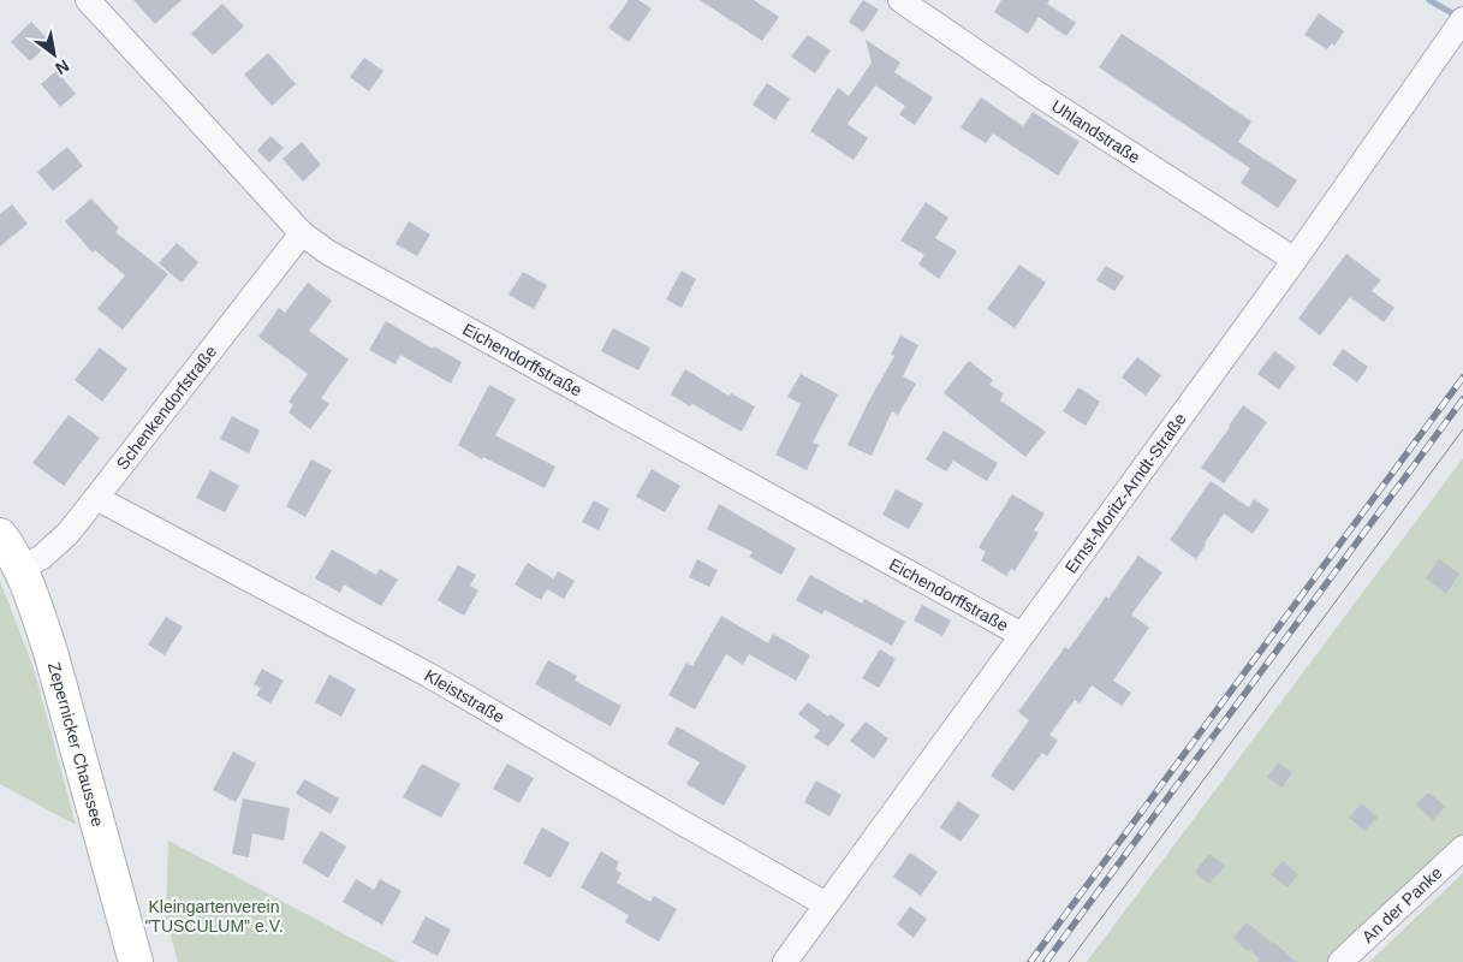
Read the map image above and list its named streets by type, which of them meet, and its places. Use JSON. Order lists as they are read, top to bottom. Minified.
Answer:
{"streets":{"main road":["Zepernicker Chaussee"],"street":["Uhlandstraße","Eichendorffstraße","Schenkendorfstraße","Ernst-Moritz-Arndt-Straße","Kleiststraße","An der Panke"]},"crossings":[["Uhlandstraße","Ernst-Moritz-Arndt-Straße"],["Eichendorffstraße","Schenkendorfstraße"],["Eichendorffstraße","Ernst-Moritz-Arndt-Straße"],["Schenkendorfstraße","Kleiststraße"],["Schenkendorfstraße","Zepernicker Chaussee"],["Ernst-Moritz-Arndt-Straße","Kleiststraße"]],"parks":["Kleingartenverein \"TUSCULUM\" e.V."],"north":"bottom right"}
